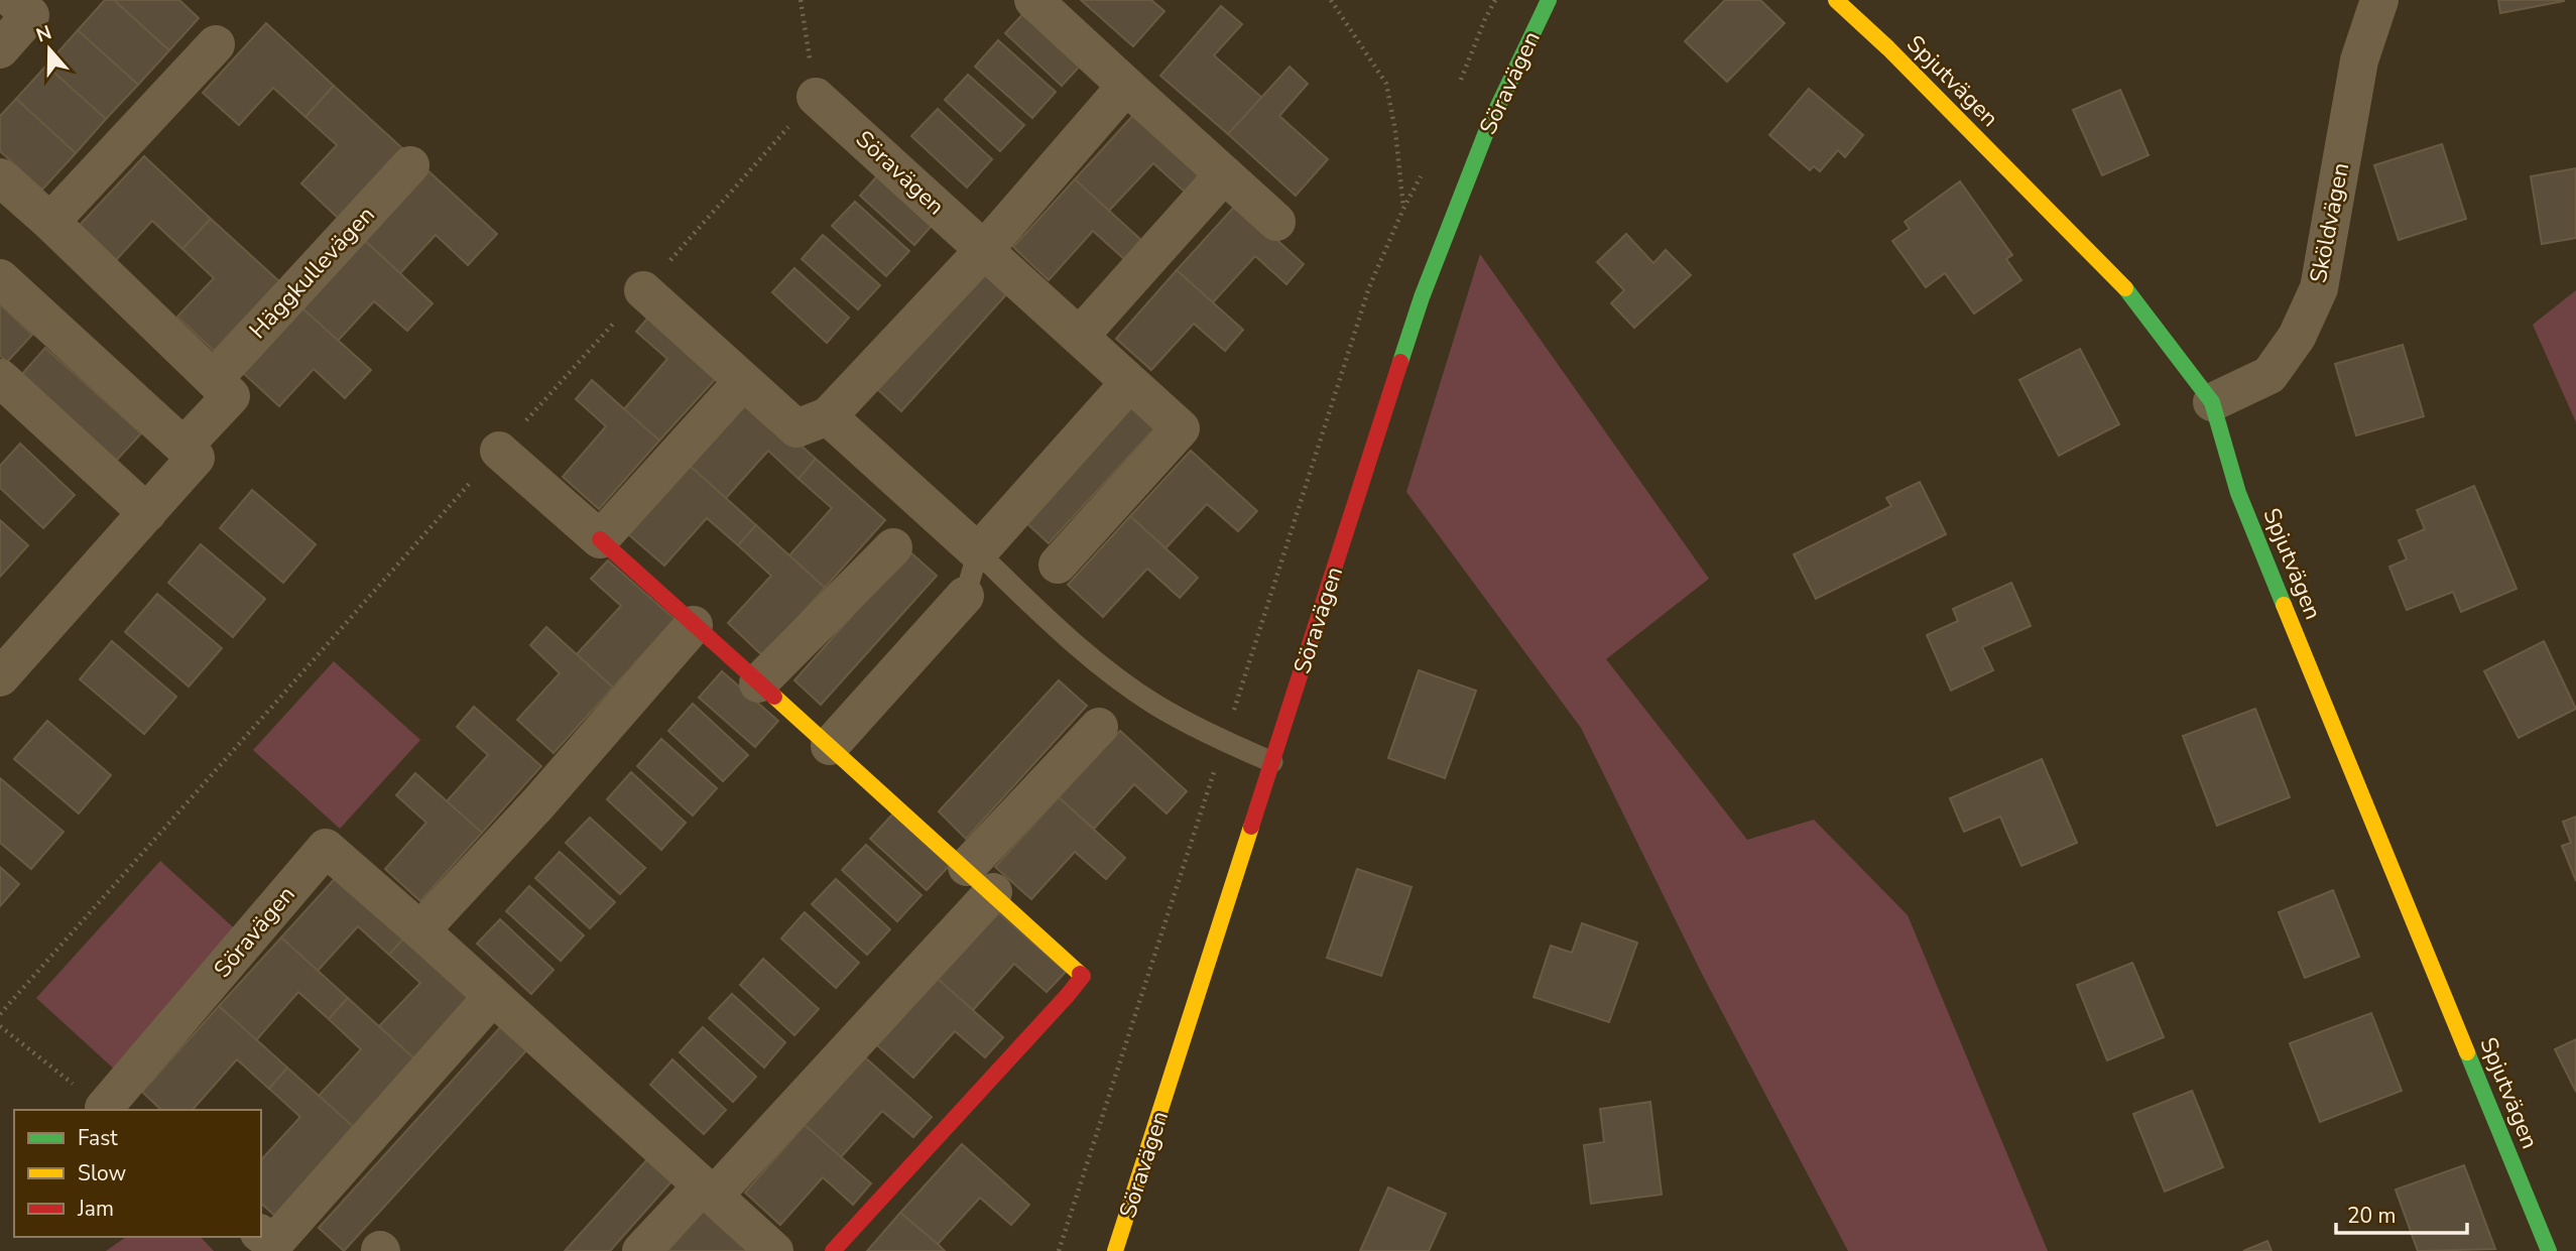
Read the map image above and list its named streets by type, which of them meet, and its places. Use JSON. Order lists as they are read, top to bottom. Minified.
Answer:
{"streets":{"street":["Spjutvägen","Söravägen","Sköldvägen","Häggkullevägen"]},"crossings":[["Spjutvägen","Sköldvägen"]],"legend":["Fast","Slow","Jam"],"scale_bar":"20 m","north":"top"}
